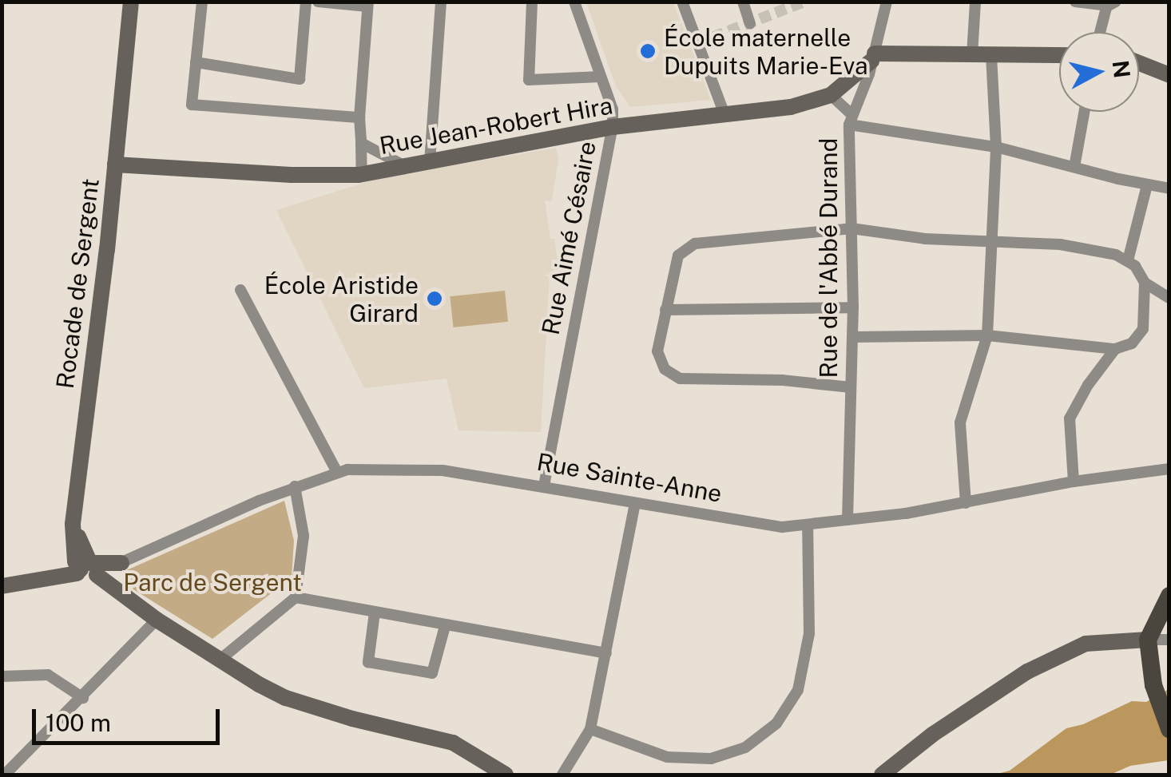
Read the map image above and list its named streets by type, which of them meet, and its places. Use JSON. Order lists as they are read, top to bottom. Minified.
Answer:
{"streets":{"main road":["Rue Jean-Robert Hira","Rocade de Sergent"],"street":["Rue Aimé Césaire","Rue de l'Abbé Durand","Rue Sainte-Anne"]},"crossings":[["Rue Jean-Robert Hira","Rue Aimé Césaire"],["Rue Jean-Robert Hira","Rue de l'Abbé Durand"],["Rue Jean-Robert Hira","Rocade de Sergent"],["Rue Aimé Césaire","Rue Sainte-Anne"],["Rue de l'Abbé Durand","Rue Sainte-Anne"]],"parks":["Parc de Sergent"],"places":["École maternelle Dupuits Marie-Eva","École Aristide Girard"],"scale_bar":"100 m","north":"right"}
